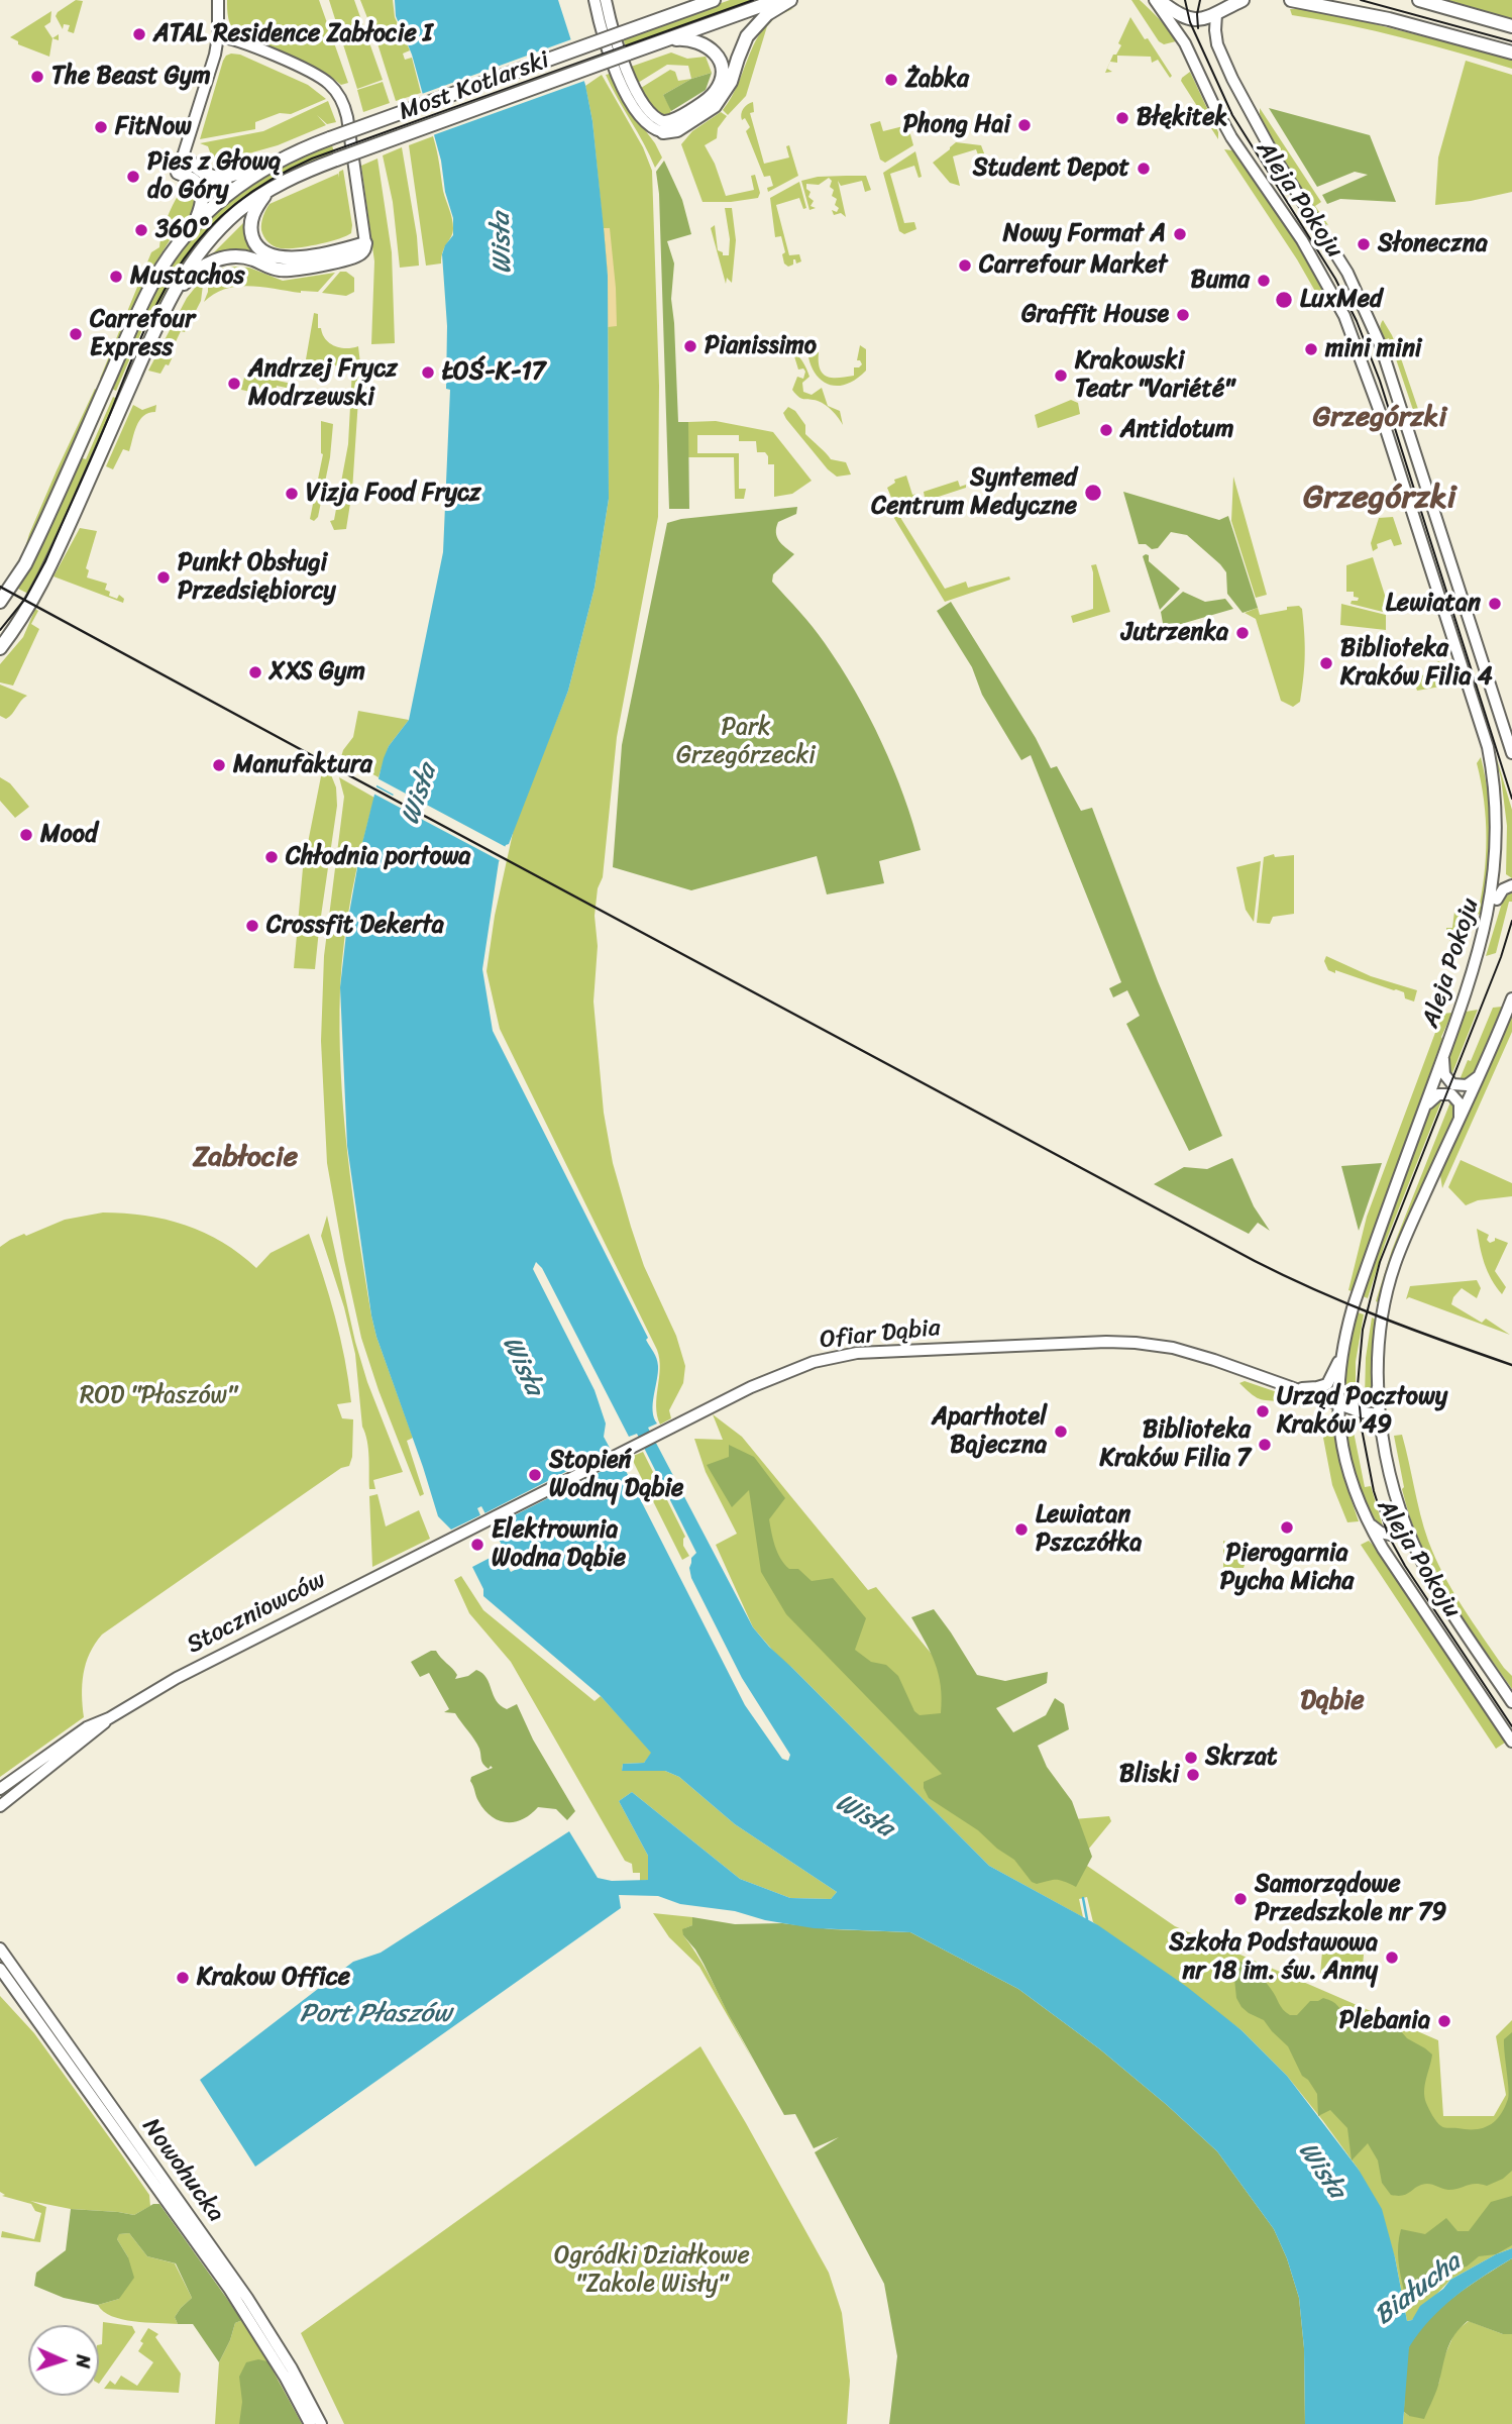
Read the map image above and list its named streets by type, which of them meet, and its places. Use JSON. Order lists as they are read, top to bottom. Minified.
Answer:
{"streets":{"main road":["Most Kotlarski","Aleja Pokoju","Ofiar Dąbia","Stoczniowców","Nowohucka"]},"crossings":[["Aleja Pokoju","Ofiar Dąbia"],["Ofiar Dąbia","Stoczniowców"]],"districts":["Grzegórzki","Grzegórzki","Zabłocie","Dąbie"],"water":["Wisła","Port Płaszów","Białucha"],"parks":["Park Grzegórzecki","ROD \"Płaszów\"","Ogródki Działkowe \"Zakole Wisły\""],"places":["ATAL Residence Zabłocie I","The Beast Gym","Żabka","Błękitek","Phong Hai","FitNow","Student Depot","Pies z Głową do Góry","360°","Nowy Format A","Słoneczna","Carrefour Market","Mustachos","Buma","LuxMed","Graffit House","Carrefour Express","Pianissimo","mini mini","ŁOŚ-K-17","Krakowski Teatr \"Variété\"","Andrzej Frycz Modrzewski","Antidotum","Syntemed Centrum Medyczne","Vizja Food Frycz","Punkt Obsługi Przedsiębiorcy","Lewiatan","Jutrzenka","Biblioteka Kraków Filia 4","XXS Gym","Manufaktura","Mood","Chłodnia portowa","Crossfit Dekerta","Urząd Pocztowy Kraków 49","Aparthotel Bajeczna","Biblioteka Kraków Filia 7","Stopień Wodny Dąbie","Pierogarnia Pycha Micha","Lewiatan Pszczółka","Elektrownia Wodna Dąbie","Skrzat","Bliski","Samorządowe Przedszkole nr 79","Szkoła Podstawowa nr 18 im. św. Anny","Krakow Office","Plebania"],"north":"right"}
